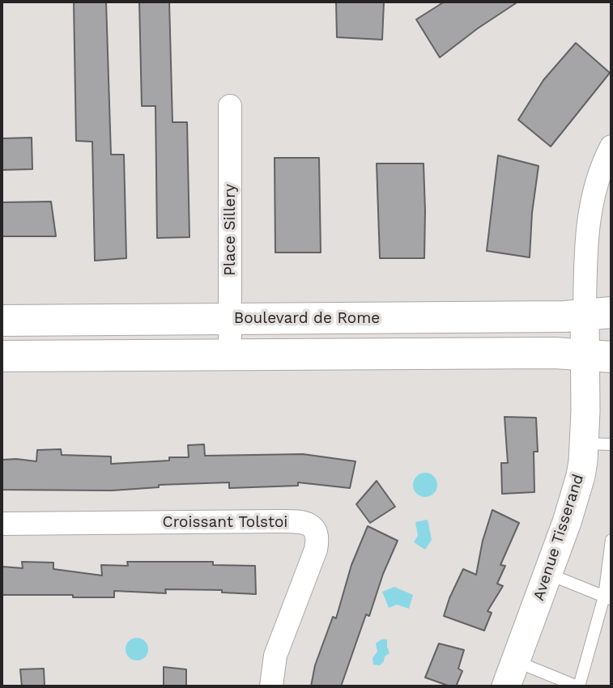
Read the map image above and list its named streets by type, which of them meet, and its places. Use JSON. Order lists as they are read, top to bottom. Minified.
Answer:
{"streets":{"main road":["Boulevard de Rome"],"street":["Place Sillery","Croissant Tolstoi","Avenue Tisserand"]},"crossings":[["Place Sillery","Boulevard de Rome"],["Boulevard de Rome","Avenue Tisserand"]]}
